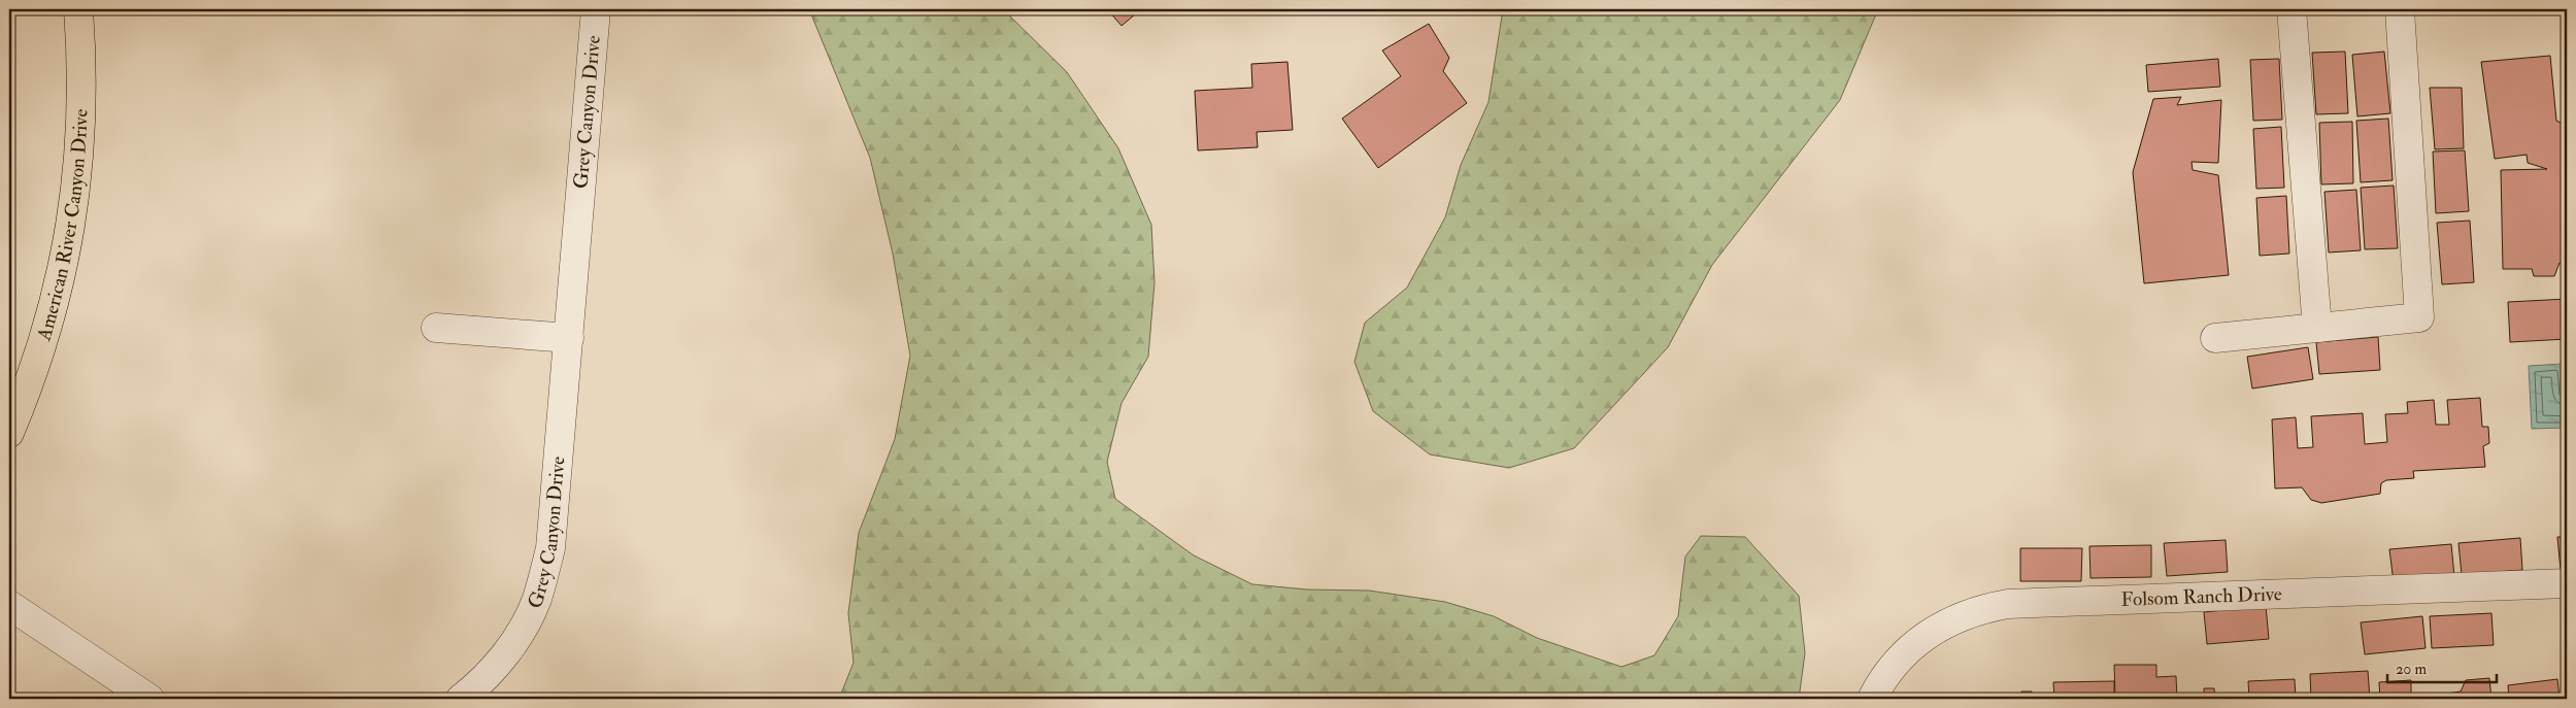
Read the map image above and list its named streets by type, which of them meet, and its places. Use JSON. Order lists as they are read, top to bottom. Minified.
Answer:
{"streets":{"main road":["American River Canyon Drive"],"street":["Grey Canyon Drive","Folsom Ranch Drive"]},"scale_bar":"20 m"}
